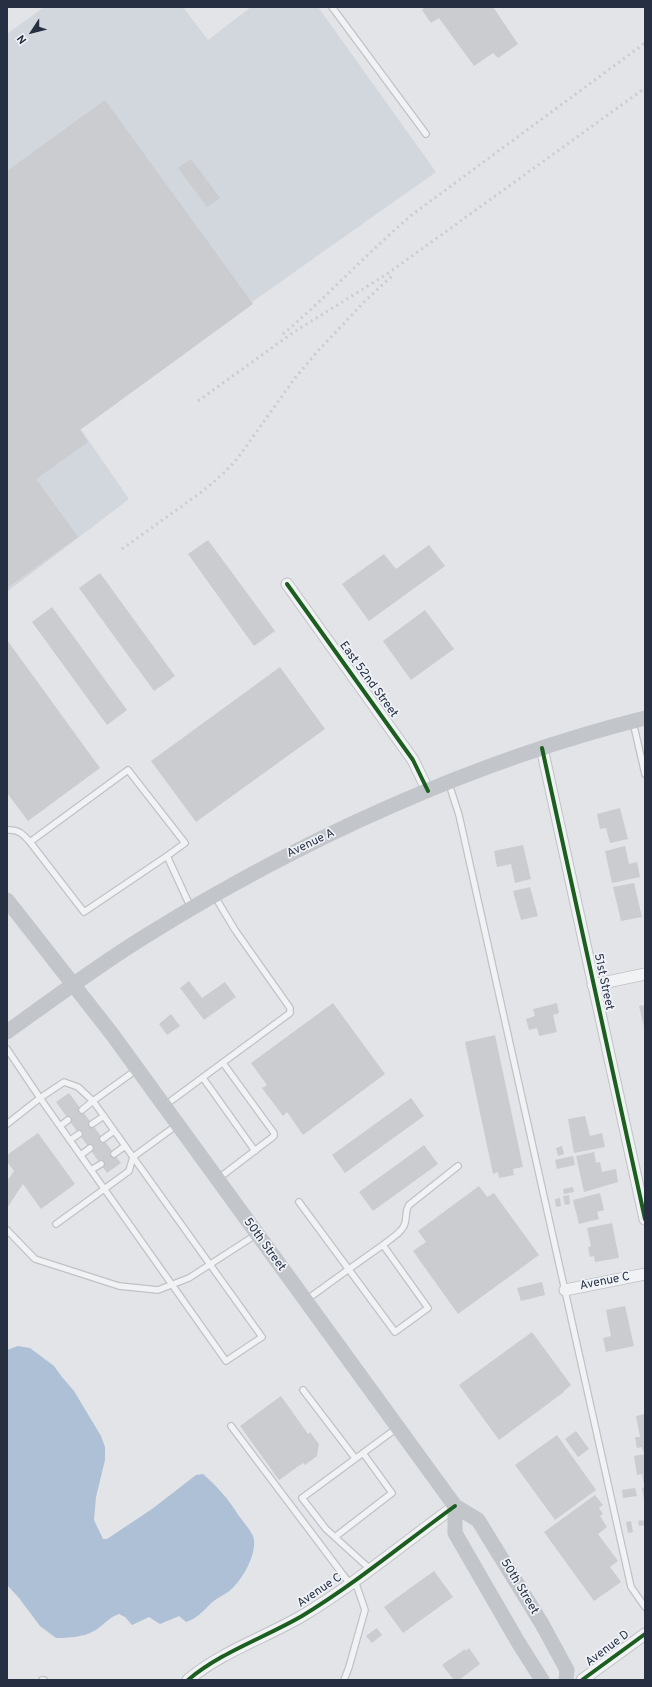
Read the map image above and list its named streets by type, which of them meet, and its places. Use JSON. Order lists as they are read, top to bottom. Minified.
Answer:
{"streets":{"main road":["Avenue A","50th Street"],"street":["East 52nd Street","51st Street","Avenue C","Avenue D"]},"crossings":[["East 52nd Street","Avenue A"],["Avenue A","51st Street"],["Avenue A","50th Street"],["50th Street","Avenue C"]],"north":"bottom left"}
